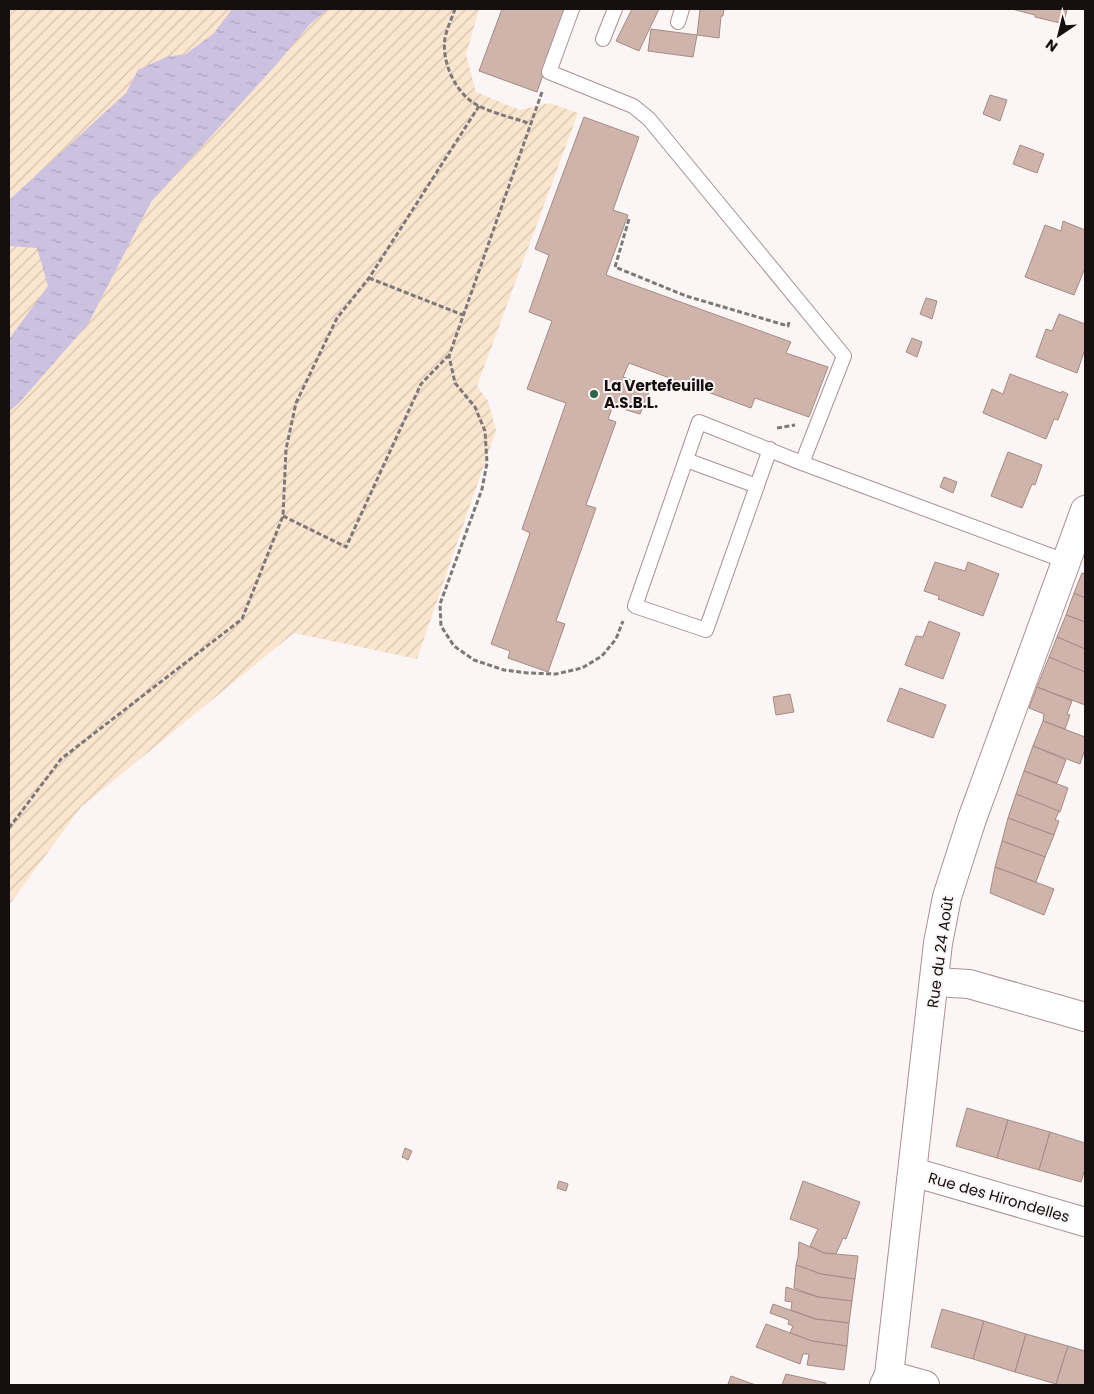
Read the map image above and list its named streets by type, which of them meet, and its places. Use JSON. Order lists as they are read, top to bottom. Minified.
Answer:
{"streets":{"street":["Rue du 24 Août","Rue des Hirondelles"]},"crossings":[["Rue du 24 Août","Rue des Hirondelles"]],"places":["La Vertefeuille A.S.B.L."],"north":"bottom left"}
